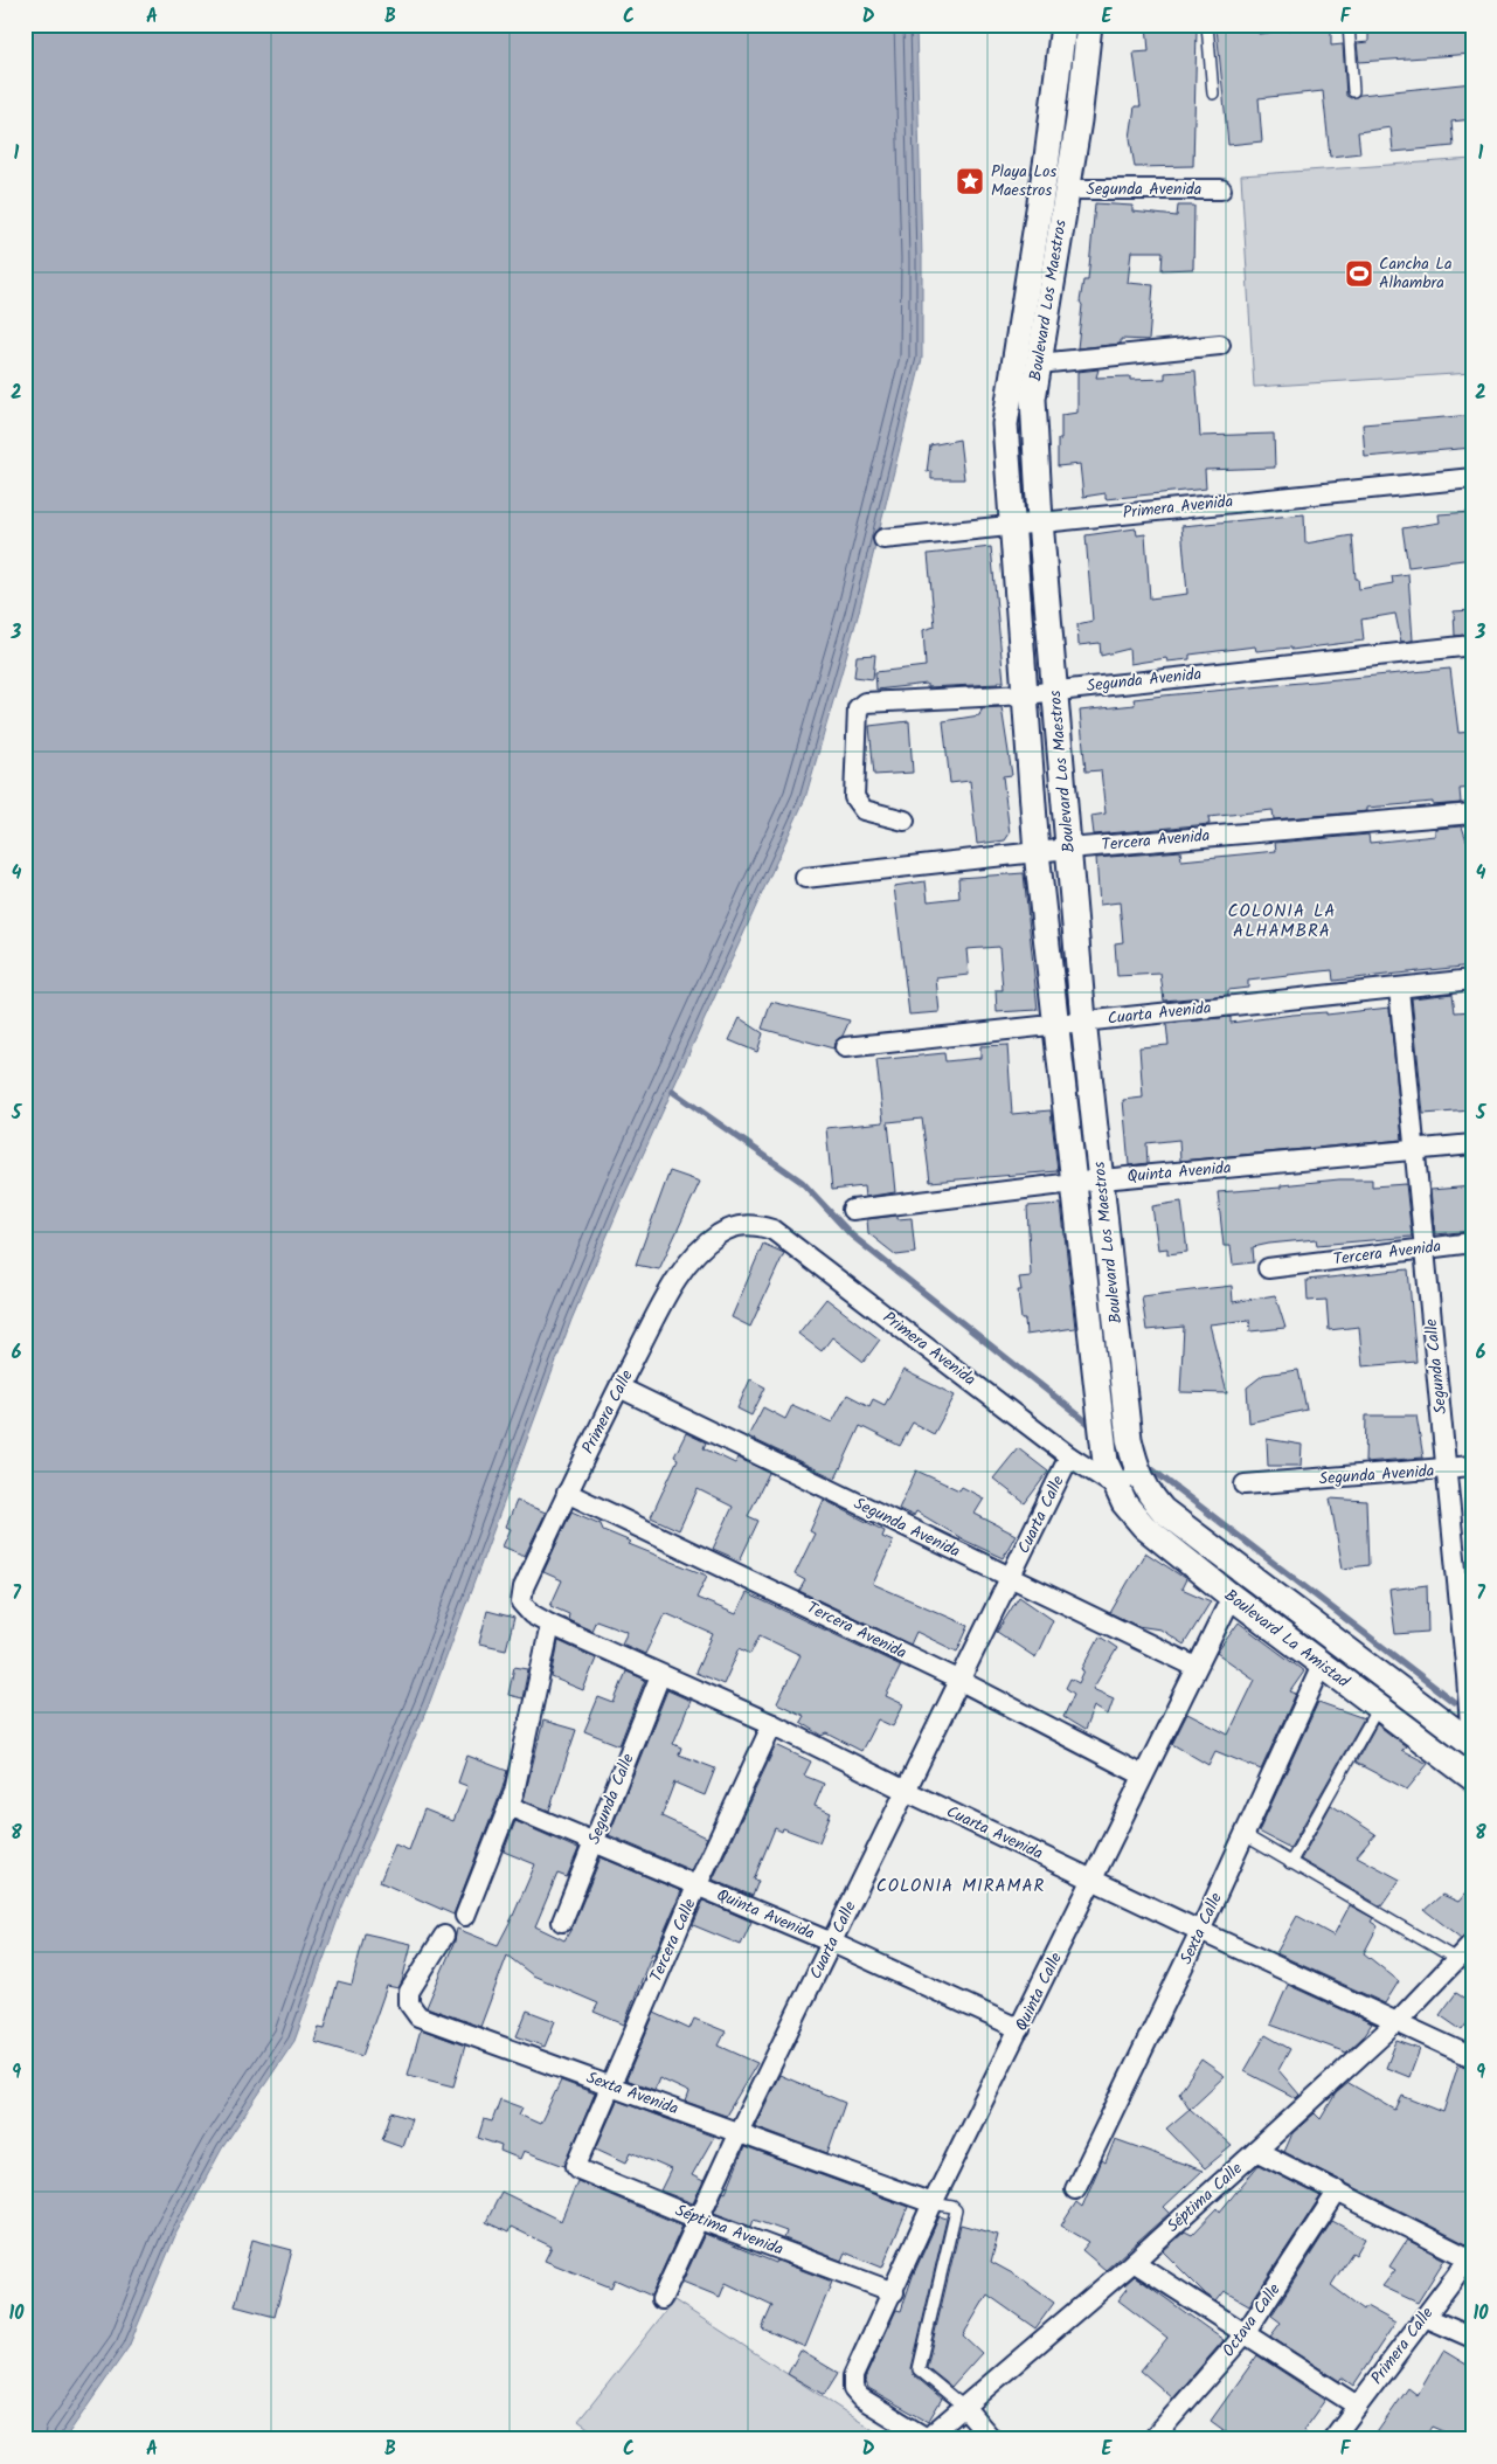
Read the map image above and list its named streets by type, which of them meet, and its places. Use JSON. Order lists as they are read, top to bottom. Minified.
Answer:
{"streets":{"street":["Segunda Avenida","Boulevard Los Maestros","Primera Avenida","Tercera Avenida","Cuarta Avenida","Quinta Avenida","Segunda Calle","Primera Calle","Cuarta Calle","Boulevard La Amistad","Sexta Calle","Tercera Calle","Quinta Calle","Sexta Avenida","Séptima Calle","Séptima Avenida","Octava Calle"]},"crossings":[["Segunda Avenida","Boulevard Los Maestros"],["Segunda Avenida","Segunda Calle"],["Segunda Avenida","Primera Calle"],["Segunda Avenida","Cuarta Calle"],["Segunda Avenida","Quinta Calle"],["Boulevard Los Maestros","Primera Avenida"],["Boulevard Los Maestros","Tercera Avenida"],["Boulevard Los Maestros","Cuarta Avenida"],["Boulevard Los Maestros","Quinta Avenida"],["Boulevard Los Maestros","Boulevard La Amistad"],["Primera Avenida","Primera Calle"],["Primera Avenida","Cuarta Calle"],["Primera Avenida","Boulevard La Amistad"],["Tercera Avenida","Segunda Calle"],["Tercera Avenida","Primera Calle"],["Tercera Avenida","Cuarta Calle"],["Tercera Avenida","Quinta Calle"],["Cuarta Avenida","Segunda Calle"],["Cuarta Avenida","Primera Calle"],["Cuarta Avenida","Cuarta Calle"],["Cuarta Avenida","Sexta Calle"],["Cuarta Avenida","Tercera Calle"],["Cuarta Avenida","Quinta Calle"],["Cuarta Avenida","Séptima Calle"],["Quinta Avenida","Segunda Calle"],["Quinta Avenida","Cuarta Calle"],["Quinta Avenida","Tercera Calle"],["Quinta Avenida","Quinta Calle"],["Segunda Calle","Boulevard La Amistad"],["Cuarta Calle","Sexta Avenida"],["Cuarta Calle","Séptima Avenida"],["Boulevard La Amistad","Sexta Calle"],["Boulevard La Amistad","Quinta Calle"],["Tercera Calle","Sexta Avenida"],["Tercera Calle","Séptima Avenida"],["Quinta Calle","Sexta Avenida"],["Quinta Calle","Séptima Calle"],["Quinta Calle","Séptima Avenida"]],"districts":["COLONIA LA ALHAMBRA","COLONIA MIRAMAR"],"places":{"place":["Playa Los Maestros"],"sports":["Cancha La Alhambra"]},"grid":{"columns":["A","B","C","D","E","F"],"rows":["1","2","3","4","5","6","7","8","9","10"]}}
